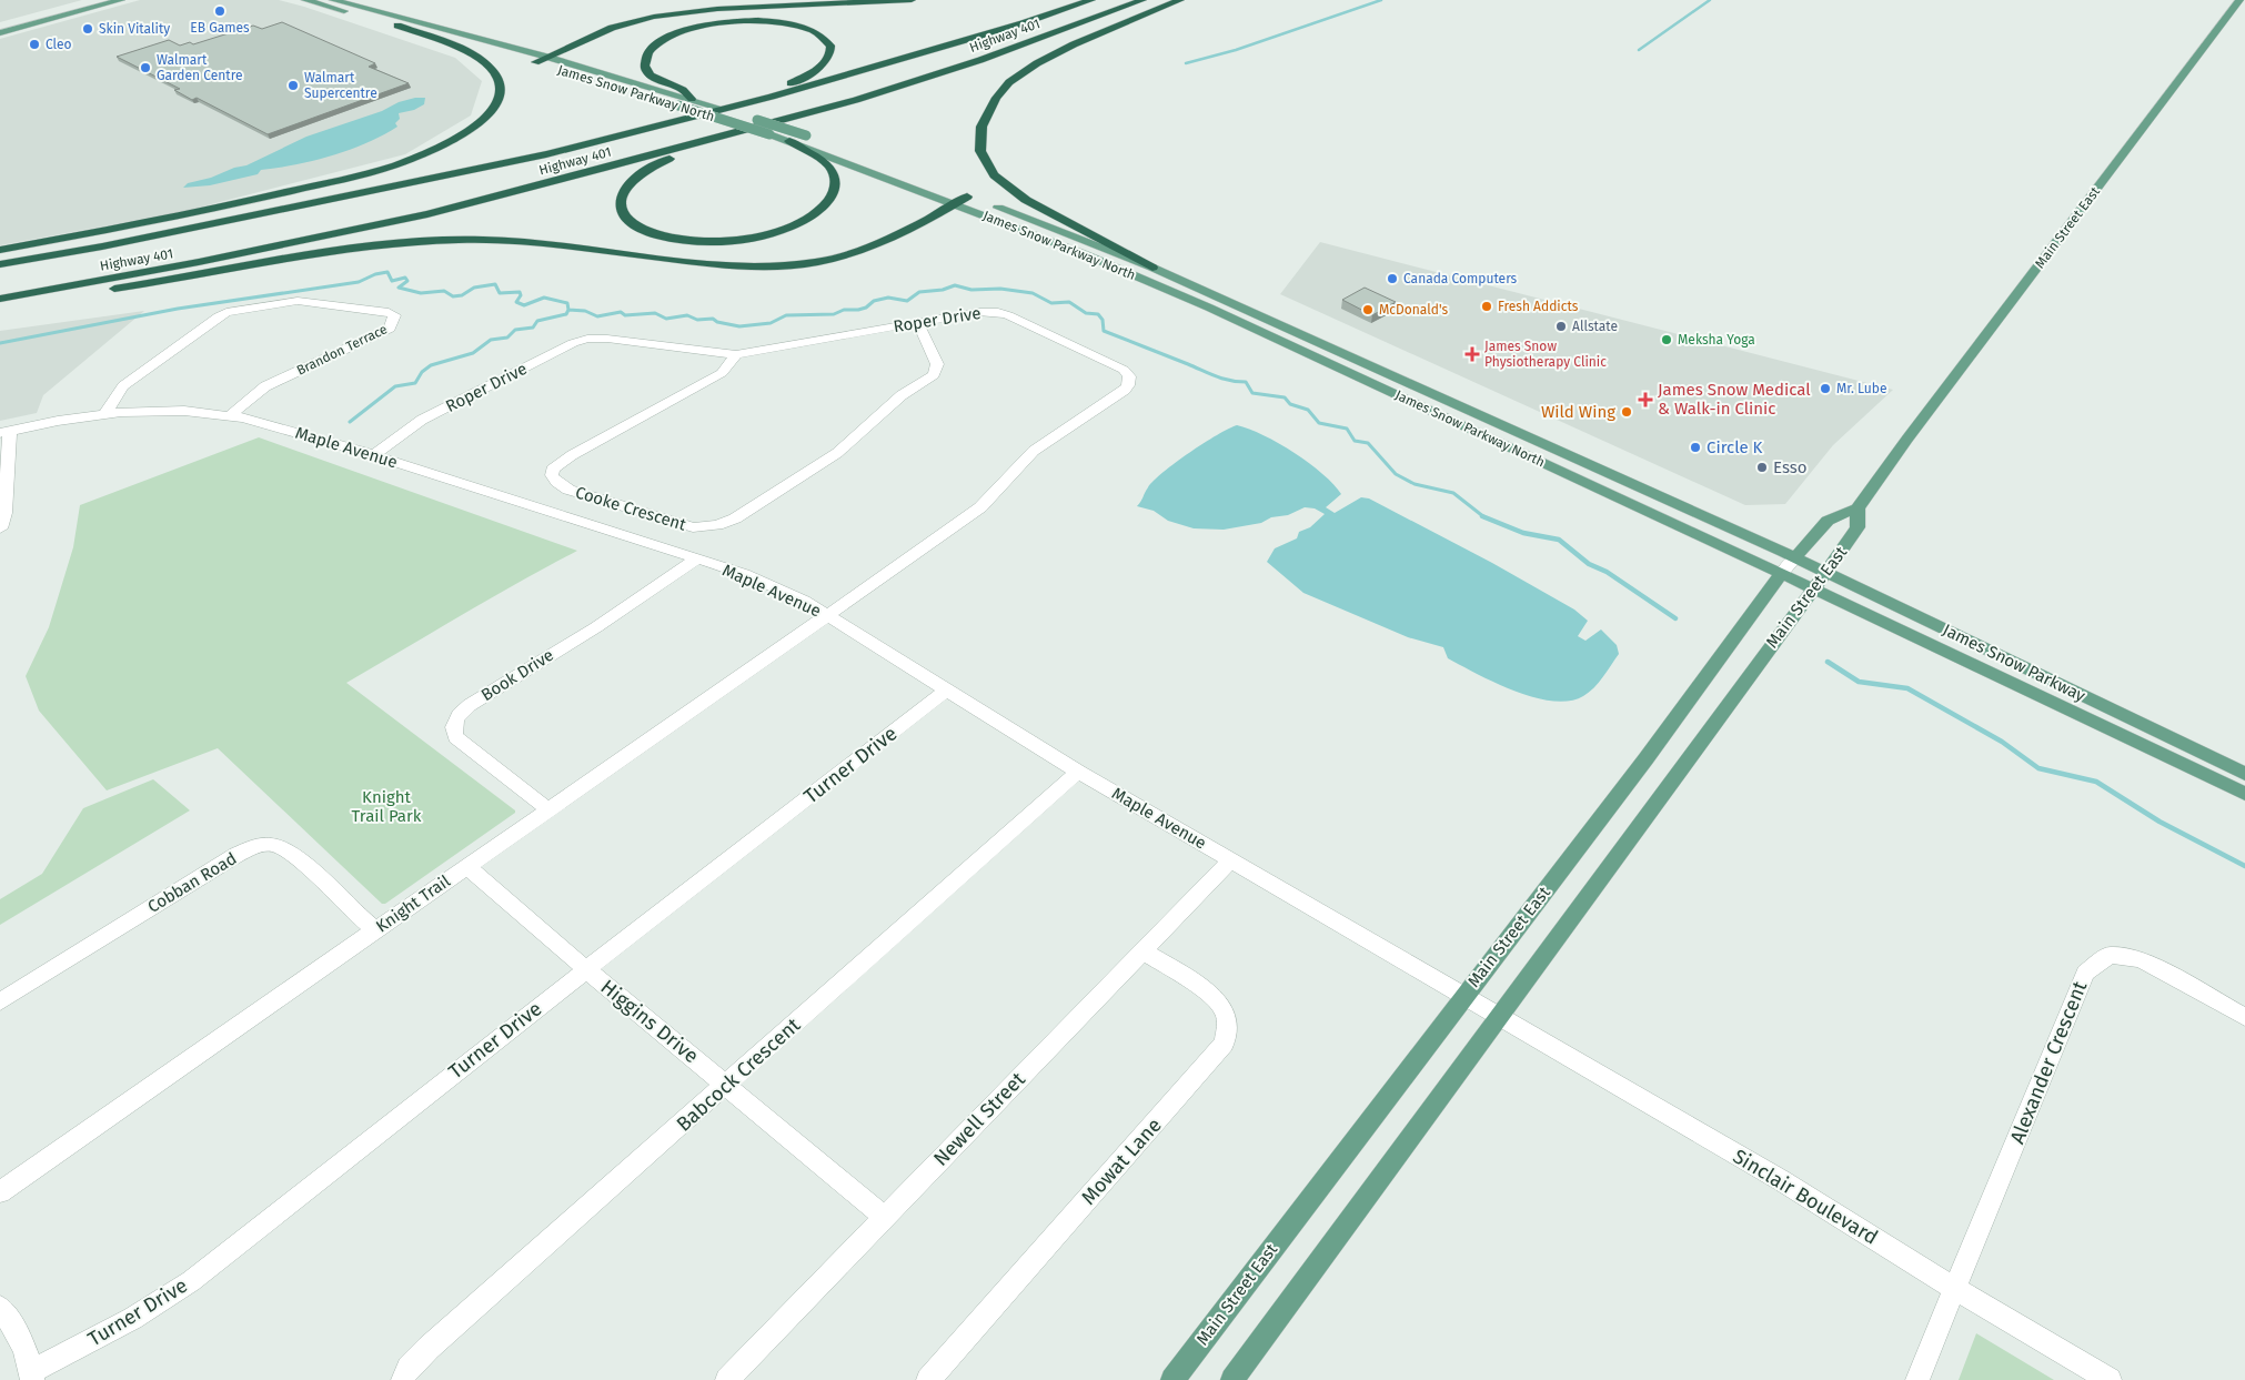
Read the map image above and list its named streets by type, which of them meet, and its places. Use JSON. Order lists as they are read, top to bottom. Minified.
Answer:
{"streets":{"highway":["Highway 401"],"main road":["James Snow Parkway North","Main Street East","James Snow Parkway"],"street":["Roper Drive","Brandon Terrace","Maple Avenue","Cooke Crescent","Book Drive","Turner Drive","Cobban Road","Knight Trail","Higgins Drive","Alexander Crescent","Babcock Crescent","Newell Street","Mowat Lane","Sinclair Boulevard"]},"crossings":[["James Snow Parkway North","Main Street East"],["James Snow Parkway North","James Snow Parkway"],["Main Street East","Maple Avenue"],["Main Street East","James Snow Parkway"],["Main Street East","Sinclair Boulevard"],["Roper Drive","Maple Avenue"],["Roper Drive","Cooke Crescent"],["Roper Drive","Knight Trail"],["Brandon Terrace","Maple Avenue"],["Maple Avenue","Book Drive"],["Maple Avenue","Turner Drive"],["Maple Avenue","Knight Trail"],["Maple Avenue","Babcock Crescent"],["Maple Avenue","Newell Street"],["Maple Avenue","Sinclair Boulevard"],["Book Drive","Knight Trail"],["Turner Drive","Higgins Drive"],["Cobban Road","Knight Trail"],["Knight Trail","Higgins Drive"],["Higgins Drive","Babcock Crescent"],["Higgins Drive","Newell Street"],["Alexander Crescent","Sinclair Boulevard"],["Newell Street","Mowat Lane"]],"parks":["Knight Trail Park"],"places":{"other":["EB Games","Skin Vitality","Cleo","Walmart Garden Centre","Walmart Supercentre","Canada Computers","Fresh Addicts","McDonald's","Allstate","Meksha Yoga","Mr. Lube","Wild Wing","Circle K","Esso"],"health":["James Snow Physiotherapy Clinic","James Snow Medical & Walk-in Clinic"]}}
